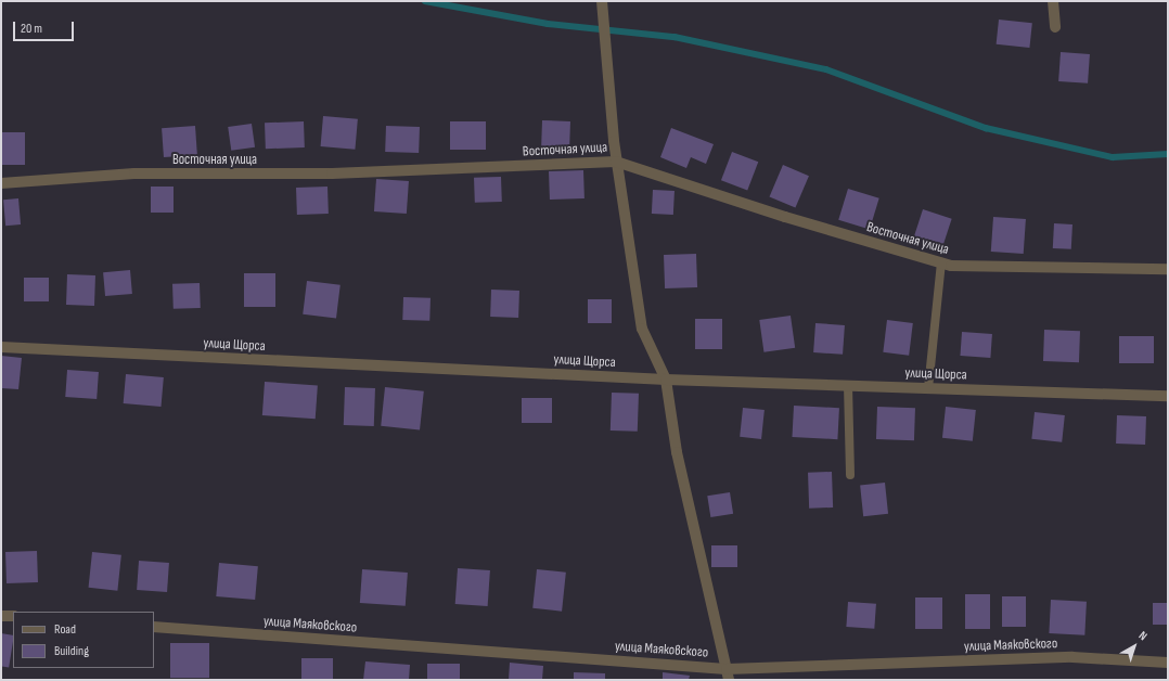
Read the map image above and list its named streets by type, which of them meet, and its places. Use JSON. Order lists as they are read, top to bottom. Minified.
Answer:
{"streets":{"street":["Восточная улица","улица Щорса","улица Маяковского"]},"legend":["Road","Building"],"scale_bar":"20 m","north":"top right"}
